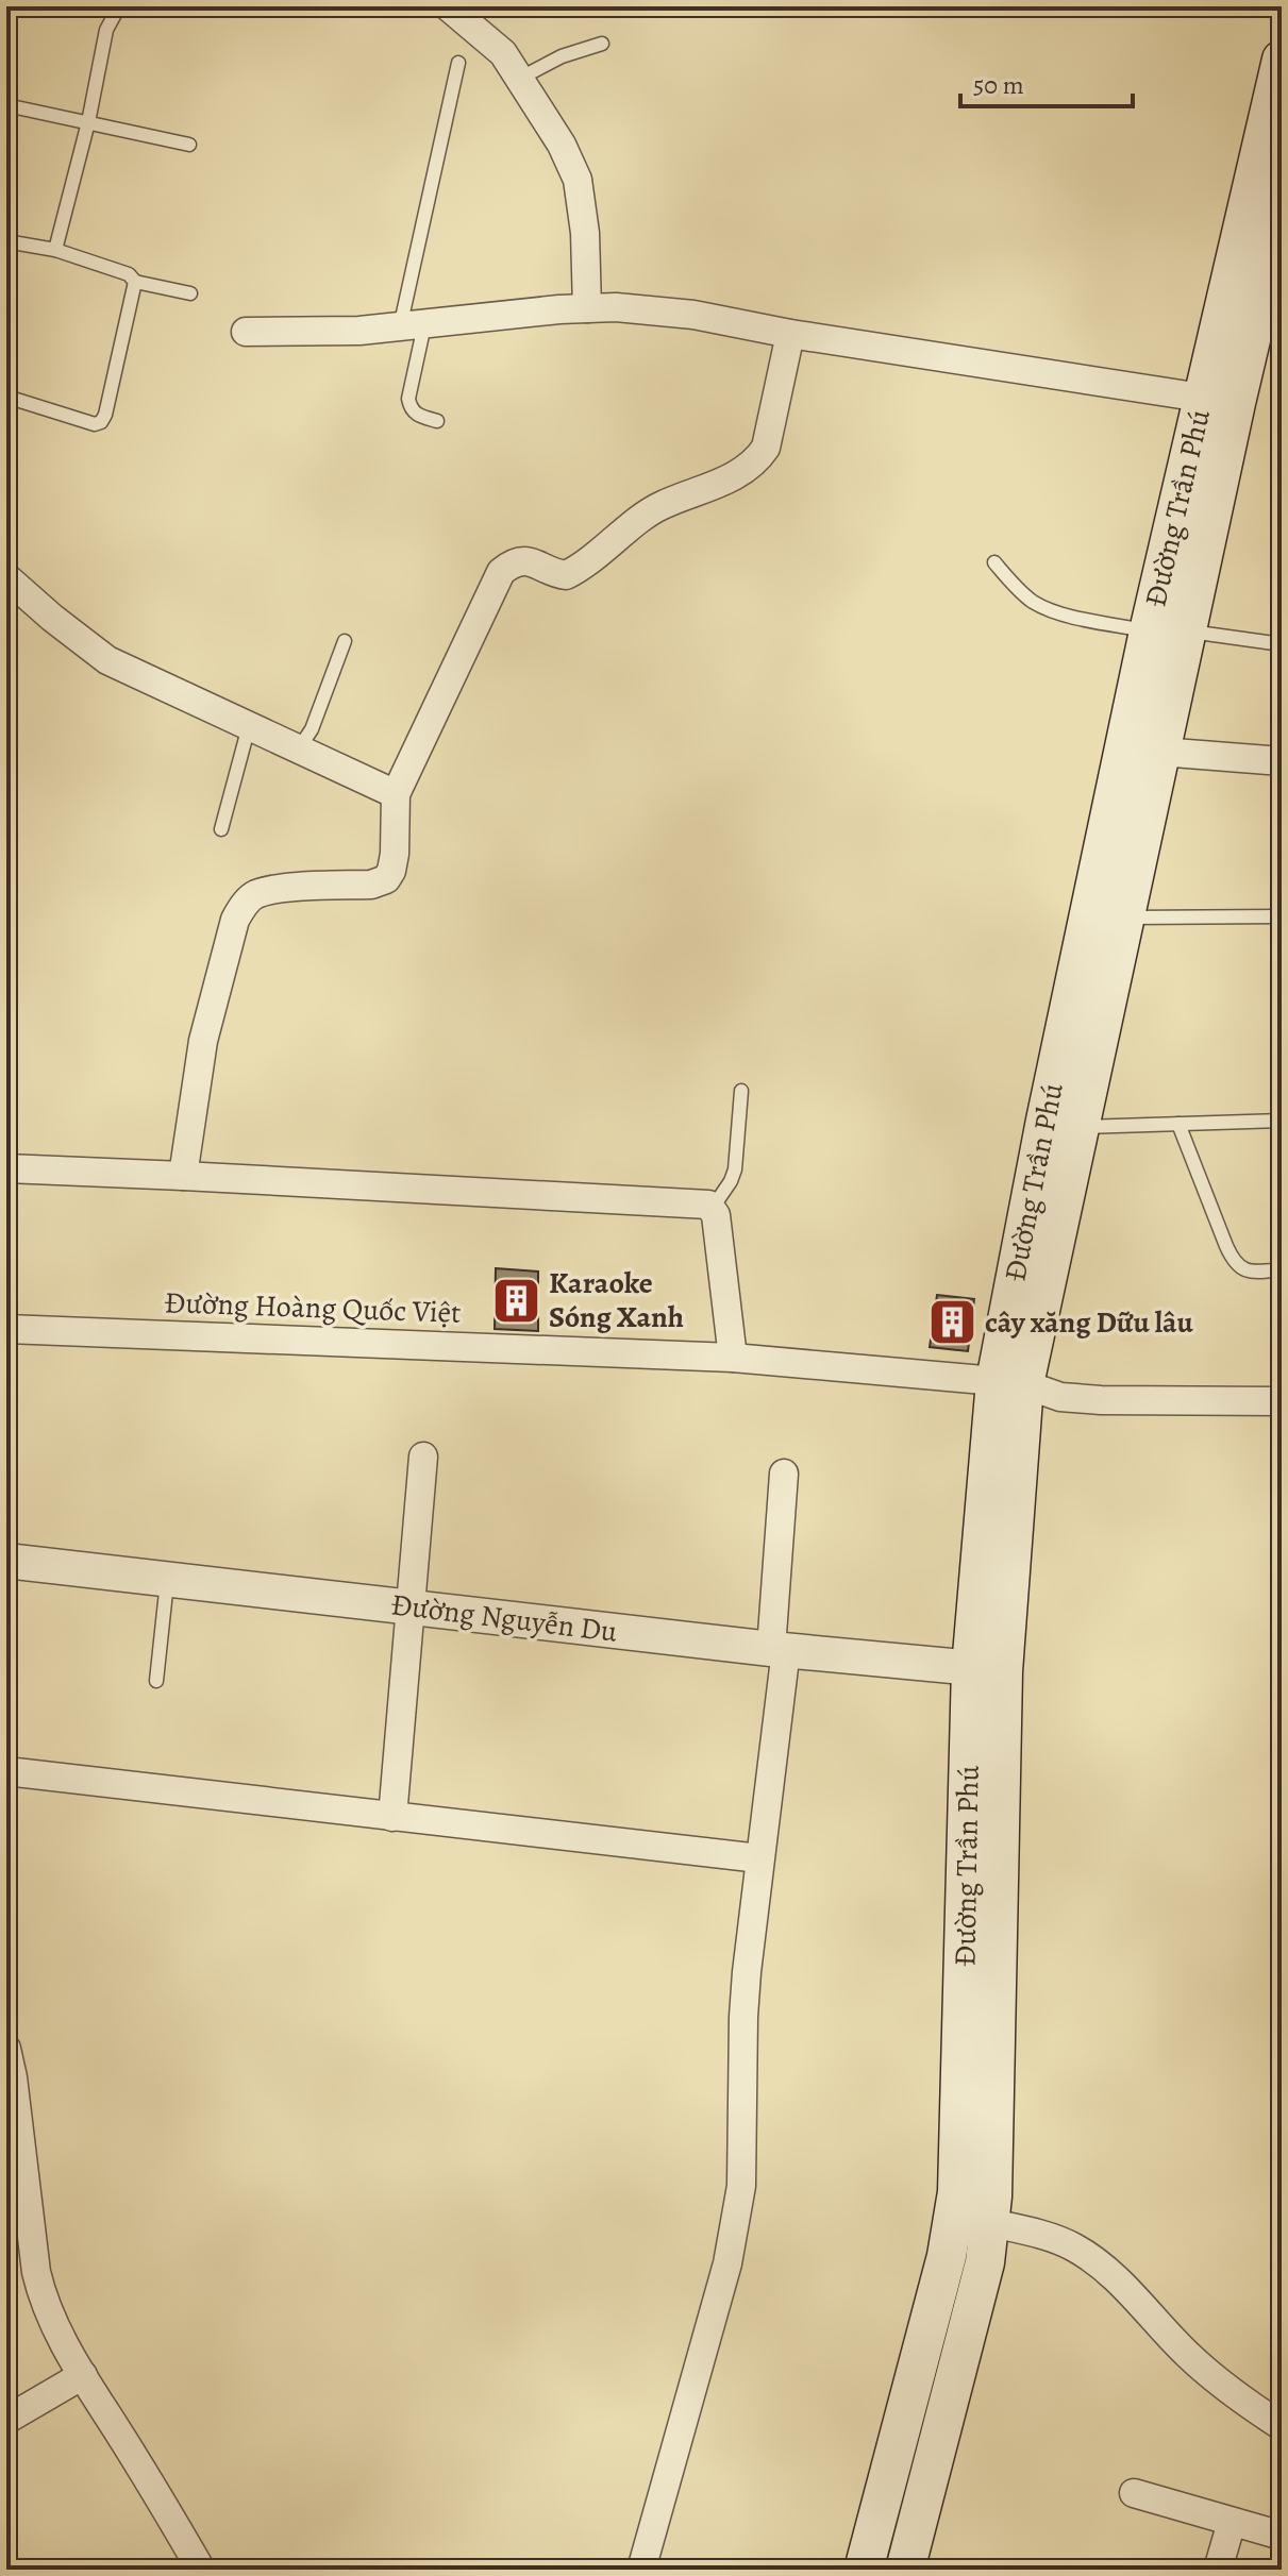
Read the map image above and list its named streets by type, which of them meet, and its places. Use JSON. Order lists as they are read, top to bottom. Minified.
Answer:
{"streets":{"main road":["Đường Trần Phú"],"street":["Đường Hoàng Quốc Việt","Đường Nguyễn Du"]},"crossings":[["Đường Trần Phú","Đường Hoàng Quốc Việt"],["Đường Trần Phú","Đường Nguyễn Du"]],"places":{"building":["Karaoke Sóng Xanh","cây xăng Dữu lâu"]},"scale_bar":"50 m"}
